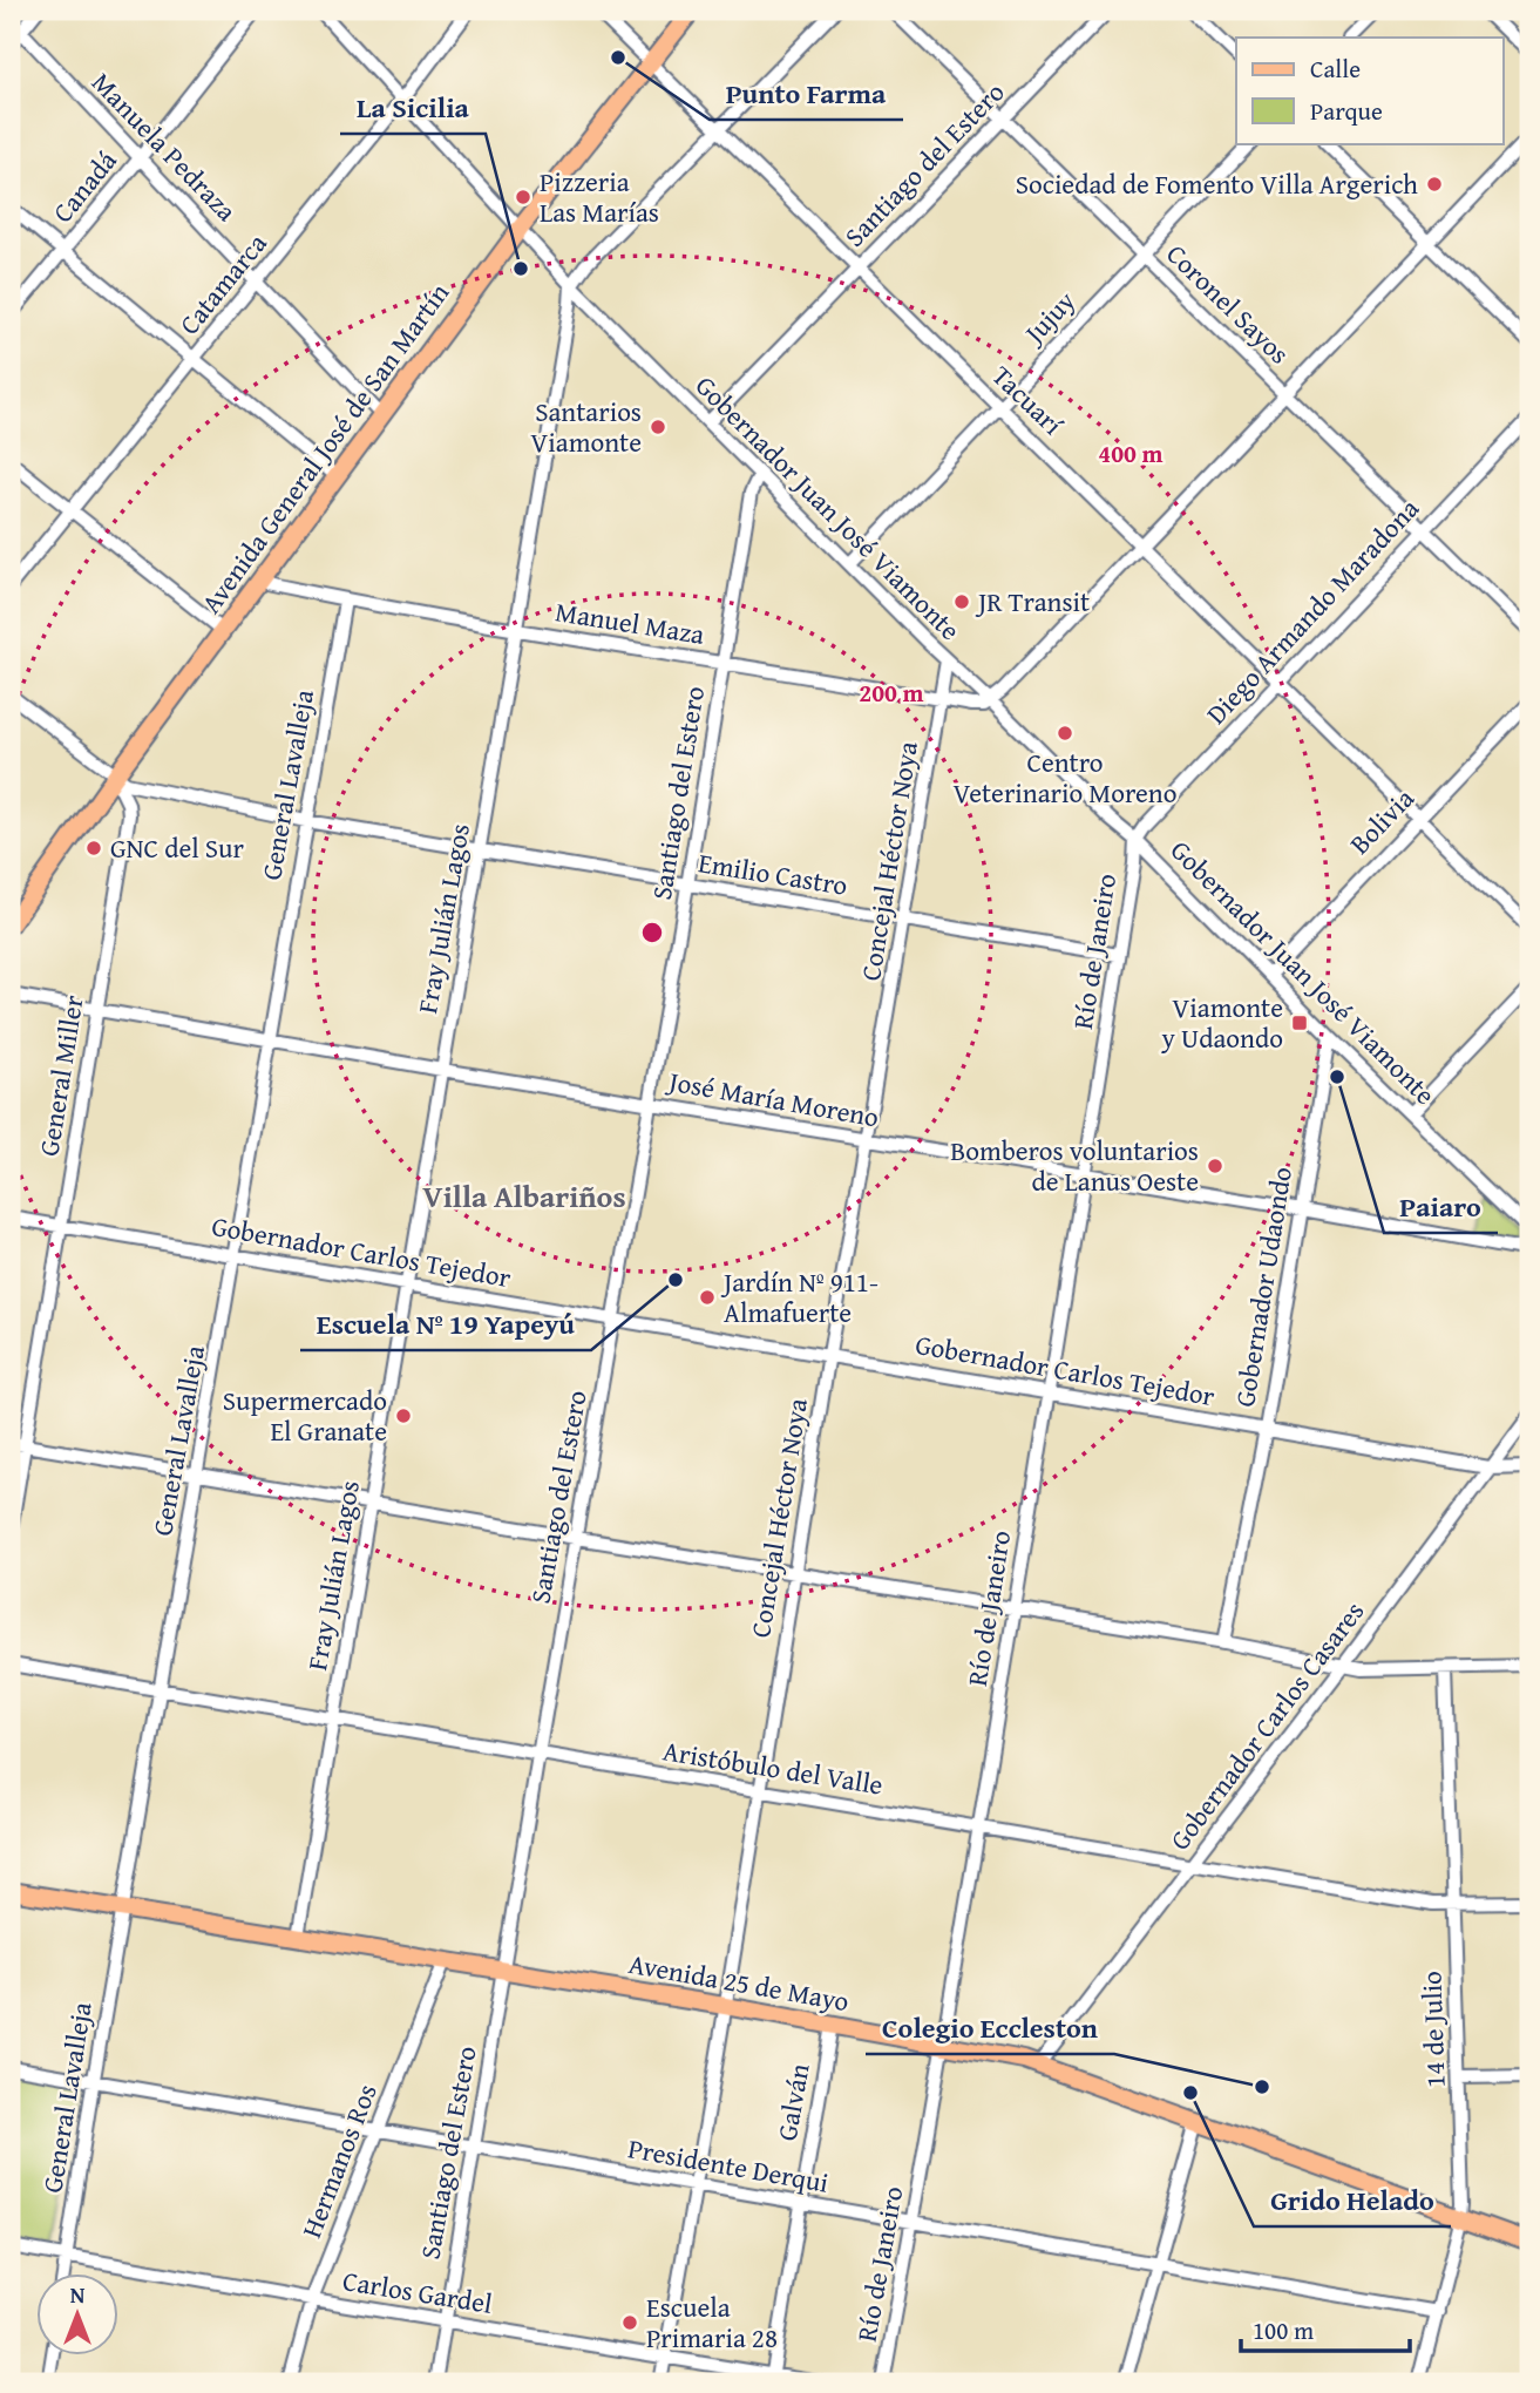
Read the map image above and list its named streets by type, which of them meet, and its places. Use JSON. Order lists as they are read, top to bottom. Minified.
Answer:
{"streets":{"main road":["Avenida General José de San Martín","Avenida 25 de Mayo"],"street":["Manuela Pedraza","Santiago del Estero","Canadá","Catamarca","Coronel Sayos","Jujuy","Tacuarí","Gobernador Juan José Viamonte","Diego Armando Maradona","Manuel Maza","General Lavalleja","Bolivia","Concejal Héctor Noya","Emilio Castro","Fray Julián Lagos","Río de Janeiro","General Miller","José María Moreno","Gobernador Carlos Tejedor","Gobernador Udaondo","Gobernador Carlos Casares","Aristóbulo del Valle","14 de Julio","Galván","Hermanos Ros","Presidente Derqui","Carlos Gardel"]},"crossings":[["Manuela Pedraza","Canadá"],["Manuela Pedraza","Catamarca"],["Manuela Pedraza","Avenida General José de San Martín"],["Santiago del Estero","Coronel Sayos"],["Santiago del Estero","Tacuarí"],["Santiago del Estero","Gobernador Juan José Viamonte"],["Santiago del Estero","Manuel Maza"],["Santiago del Estero","Emilio Castro"],["Santiago del Estero","José María Moreno"],["Santiago del Estero","Gobernador Carlos Tejedor"],["Santiago del Estero","Aristóbulo del Valle"],["Santiago del Estero","Avenida 25 de Mayo"],["Santiago del Estero","Presidente Derqui"],["Santiago del Estero","Carlos Gardel"],["Catamarca","Gobernador Juan José Viamonte"],["Coronel Sayos","Jujuy"],["Coronel Sayos","Diego Armando Maradona"],["Jujuy","Tacuarí"],["Jujuy","Gobernador Juan José Viamonte"],["Tacuarí","Avenida General José de San Martín"],["Tacuarí","Diego Armando Maradona"],["Tacuarí","Bolivia"],["Avenida General José de San Martín","Gobernador Juan José Viamonte"],["Avenida General José de San Martín","Manuel Maza"],["Avenida General José de San Martín","Emilio Castro"],["Avenida General José de San Martín","General Miller"],["Gobernador Juan José Viamonte","Diego Armando Maradona"],["Gobernador Juan José Viamonte","Manuel Maza"],["Gobernador Juan José Viamonte","Bolivia"],["Gobernador Juan José Viamonte","Concejal Héctor Noya"],["Gobernador Juan José Viamonte","Fray Julián Lagos"],["Gobernador Juan José Viamonte","Río de Janeiro"],["Gobernador Juan José Viamonte","Gobernador Udaondo"],["Diego Armando Maradona","Río de Janeiro"],["Manuel Maza","General Lavalleja"],["Manuel Maza","Concejal Héctor Noya"],["Manuel Maza","Fray Julián Lagos"],["General Lavalleja","Emilio Castro"],["General Lavalleja","José María Moreno"],["General Lavalleja","Gobernador Carlos Tejedor"],["General Lavalleja","Aristóbulo del Valle"],["General Lavalleja","Avenida 25 de Mayo"],["General Lavalleja","Presidente Derqui"],["General Lavalleja","Carlos Gardel"],["Concejal Héctor Noya","Emilio Castro"],["Concejal Héctor Noya","José María Moreno"],["Concejal Héctor Noya","Gobernador Carlos Tejedor"],["Concejal Héctor Noya","Aristóbulo del Valle"],["Concejal Héctor Noya","Avenida 25 de Mayo"],["Concejal Héctor Noya","Presidente Derqui"],["Concejal Héctor Noya","Carlos Gardel"],["Emilio Castro","Fray Julián Lagos"],["Emilio Castro","Río de Janeiro"],["Emilio Castro","General Miller"],["Fray Julián Lagos","José María Moreno"],["Fray Julián Lagos","Gobernador Carlos Tejedor"],["Fray Julián Lagos","Aristóbulo del Valle"],["Fray Julián Lagos","Avenida 25 de Mayo"],["Río de Janeiro","José María Moreno"],["Río de Janeiro","Gobernador Carlos Tejedor"],["Río de Janeiro","Aristóbulo del Valle"],["Río de Janeiro","Avenida 25 de Mayo"],["Río de Janeiro","Presidente Derqui"],["General Miller","José María Moreno"],["General Miller","Gobernador Carlos Tejedor"],["José María Moreno","Gobernador Udaondo"],["Gobernador Carlos Tejedor","Gobernador Udaondo"],["Gobernador Carlos Tejedor","Gobernador Carlos Casares"],["Gobernador Carlos Casares","Aristóbulo del Valle"],["Gobernador Carlos Casares","Avenida 25 de Mayo"],["Aristóbulo del Valle","14 de Julio"],["Avenida 25 de Mayo","14 de Julio"],["Avenida 25 de Mayo","Galván"],["Avenida 25 de Mayo","Hermanos Ros"],["14 de Julio","Presidente Derqui"],["Galván","Presidente Derqui"],["Galván","Carlos Gardel"],["Hermanos Ros","Presidente Derqui"],["Hermanos Ros","Carlos Gardel"]],"districts":["Villa Albariños"],"places":{"other":["Punto Farma","Sociedad de Fomento Villa Argerich","Pizzeria Las Marías","La Sicilia","Santarios Viamonte","JR Transit","Centro Veterinario Moreno","GNC del Sur","Paiaro","Bomberos voluntarios de Lanus Oeste","Escuela Nº 19 Yapeyú","Jardín Nº 911- Almafuerte","Supermercado El Granate","Colegio Eccleston","Grido Helado","Escuela Primaria 28"],"transit":["Viamonte y Udaondo"]},"legend":["Calle","Parque"],"scale_bar":"100 m","north":"top","rings":["400 m","200 m"]}
